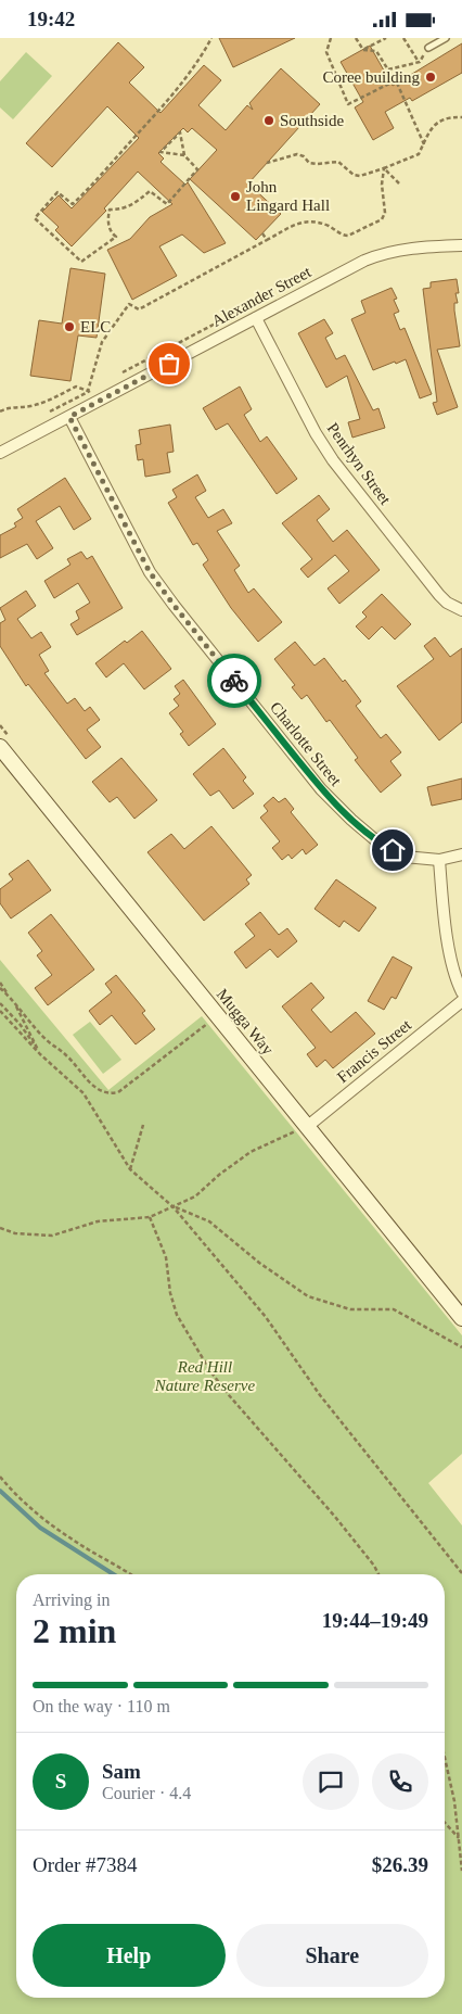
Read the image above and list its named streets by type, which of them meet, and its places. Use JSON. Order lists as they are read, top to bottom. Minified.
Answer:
{"streets":{"main road":["Mugga Way"],"street":["Alexander Street","Penrhyn Street","Charlotte Street","Francis Street"]},"crossings":[["Alexander Street","Penrhyn Street"],["Alexander Street","Charlotte Street"],["Mugga Way","Francis Street"]],"parks":["Red Hill Nature Reserve"],"places":["Coree building","Southside","John Lingard Hall","ELC"],"page":{"status":"19:42","heading":["2 min","Arriving in","19:44–19:49"],"panel":["Sam","Courier · 4.4","Order #7384","$26.39"],"bar":"On the way · 110 m","round":"S","buttons":["Help","Share"]}}
